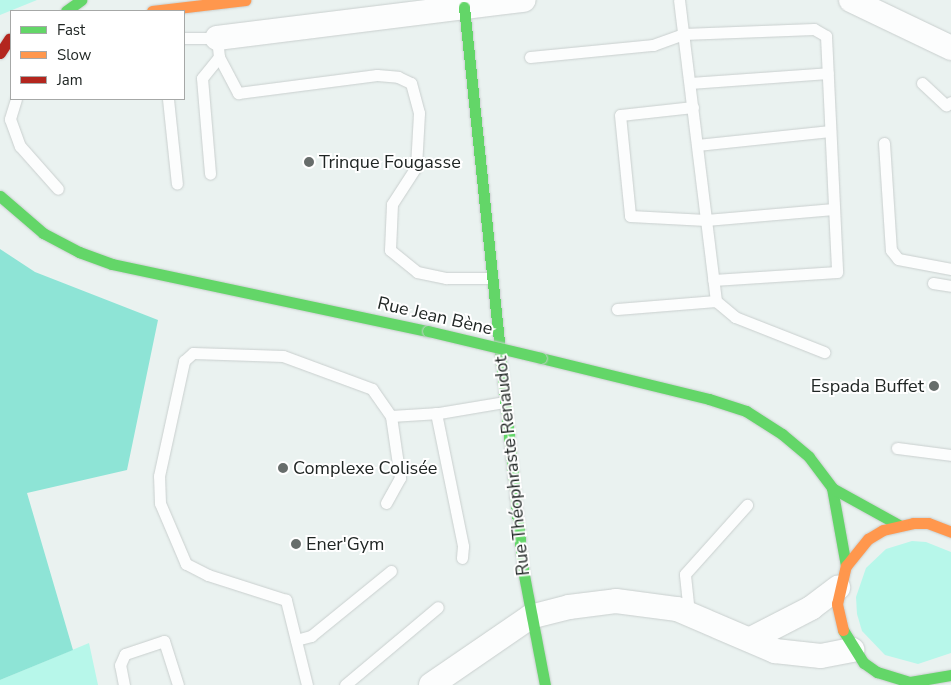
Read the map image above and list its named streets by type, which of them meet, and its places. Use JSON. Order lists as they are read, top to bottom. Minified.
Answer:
{"streets":{"main road":["Rue Jean Bène","Rue Théophraste Renaudot"]},"places":["Trinque Fougasse","Espada Buffet","Complexe Colisée","Ener'Gym"],"legend":["Fast","Slow","Jam"]}
